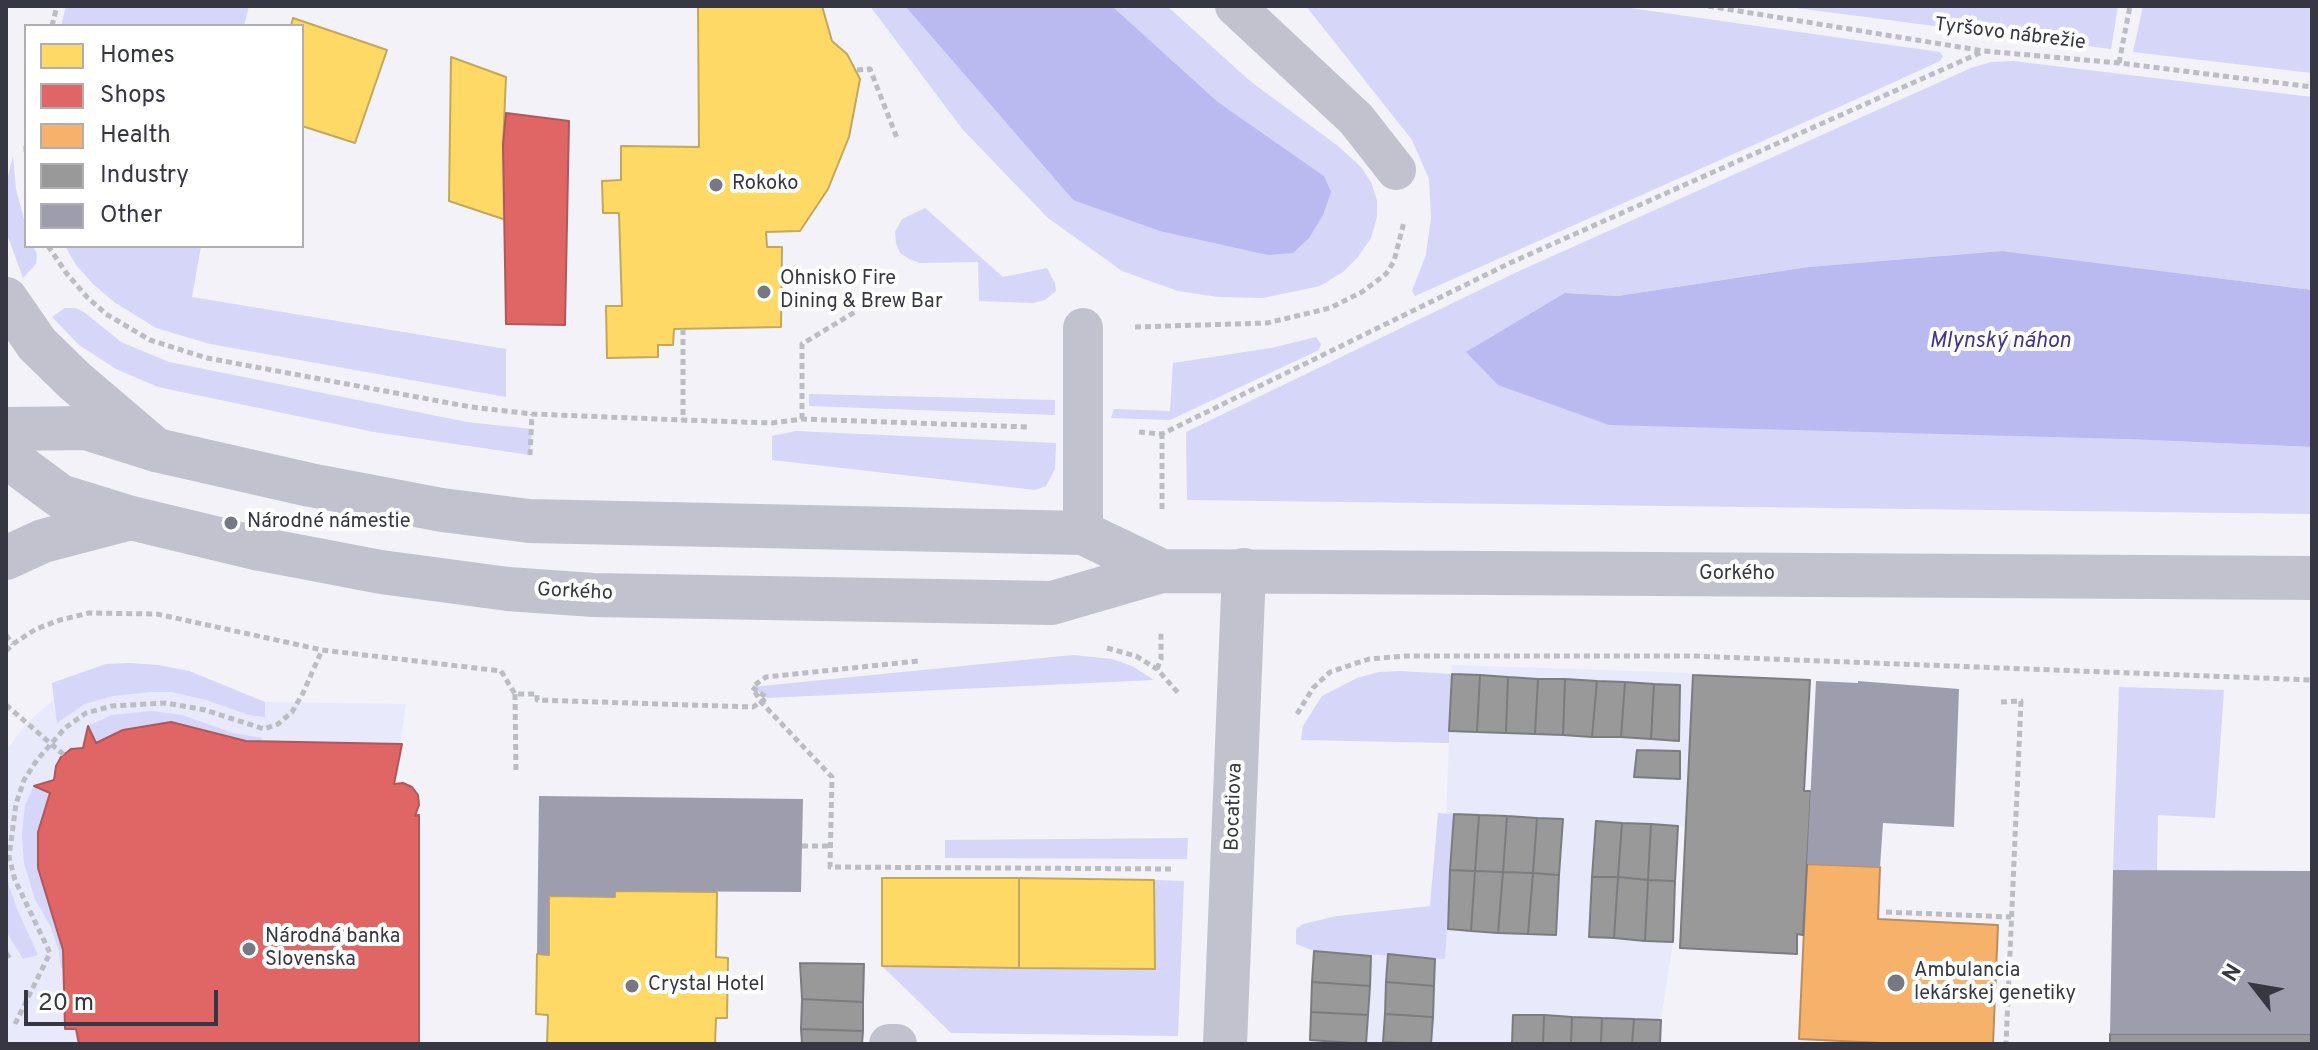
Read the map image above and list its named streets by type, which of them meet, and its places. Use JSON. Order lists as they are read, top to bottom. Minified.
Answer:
{"streets":{"street":["Gorkého","Bocatiova"],"path":["Tyršovo nábrežie"]},"crossings":[["Gorkého","Bocatiova"]],"water":["Mlynský náhon"],"places":["Rokoko","OhniskO Fire Dining & Brew Bar","Národné námestie","Národná banka Slovenska","Ambulancia lekárskej genetiky","Crystal Hotel"],"legend":["Homes","Shops","Health","Industry","Other"],"scale_bar":"20 m","north":"top left"}
